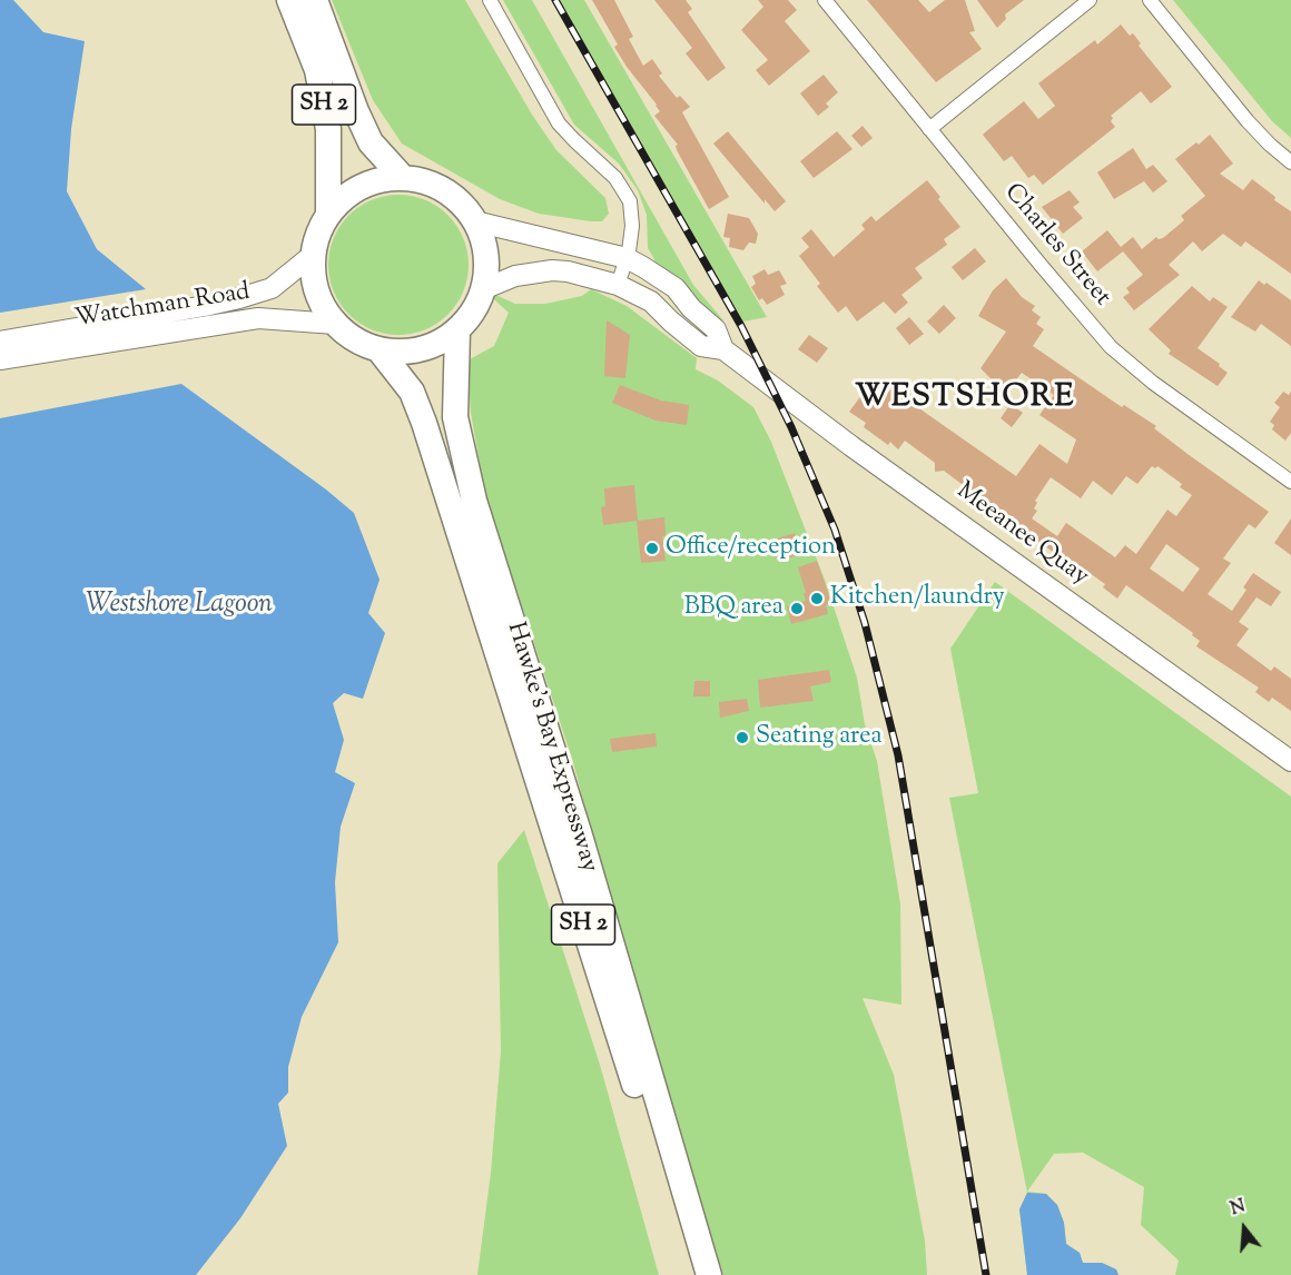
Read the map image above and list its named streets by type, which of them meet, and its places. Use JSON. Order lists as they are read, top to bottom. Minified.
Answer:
{"streets":{"highway":["SH 2","Hawke's Bay Expressway"],"main road":["Watchman Road","Meeanee Quay"],"street":["Charles Street"]},"crossings":[["SH 2","Watchman Road"],["SH 2","Meeanee Quay"],["SH 2","Hawke's Bay Expressway"],["Watchman Road","Meeanee Quay"],["Watchman Road","Hawke's Bay Expressway"],["Meeanee Quay","Hawke's Bay Expressway"]],"districts":["WESTSHORE"],"water":["Westshore Lagoon"],"places":["Office/reception","Kitchen/laundry","BBQ area","Seating area"],"north":"top"}
